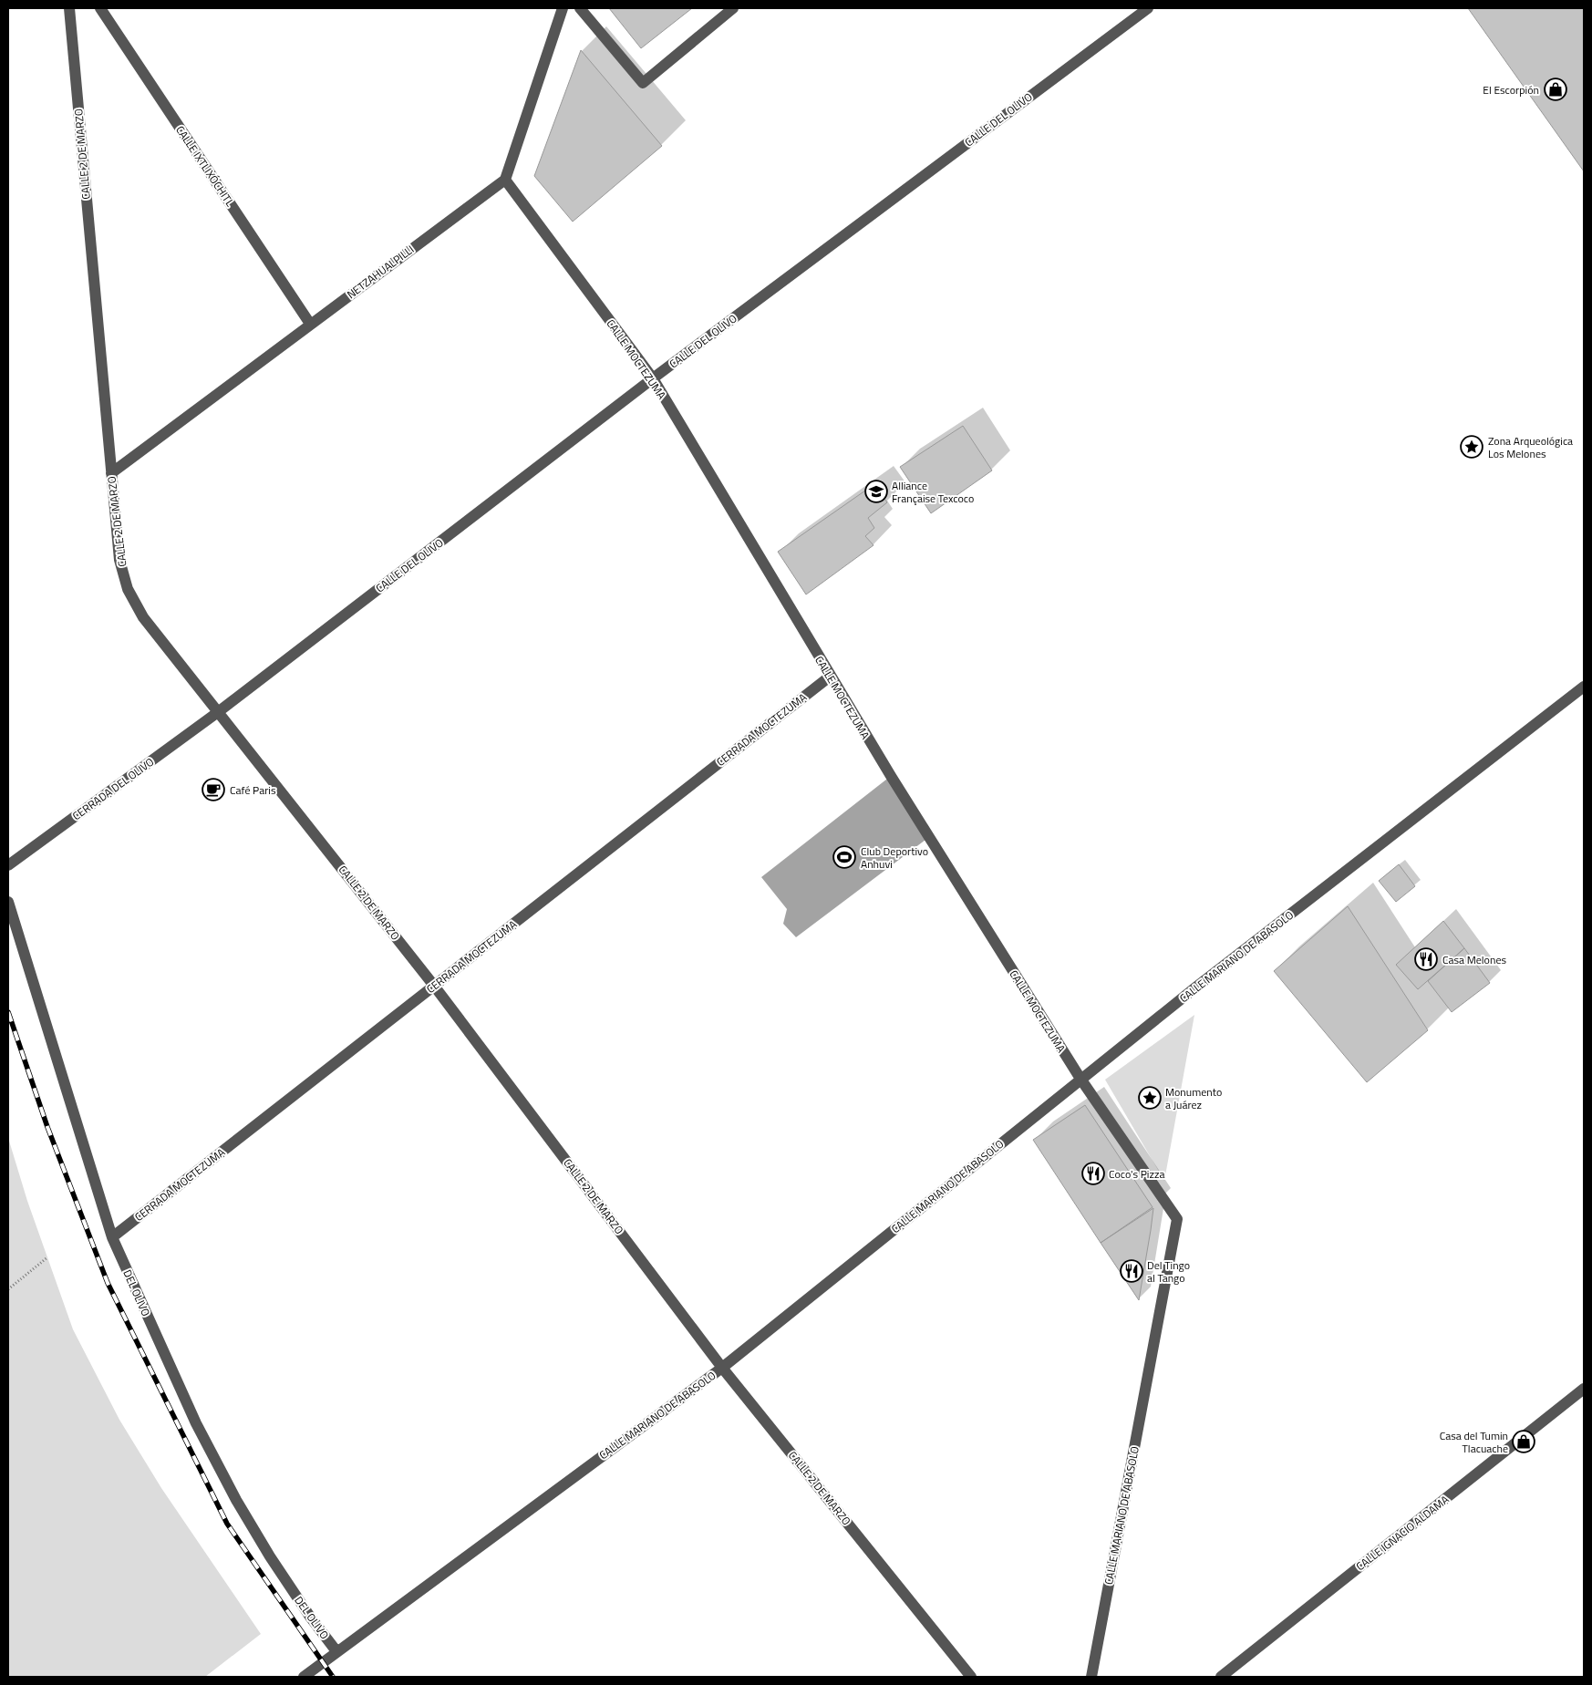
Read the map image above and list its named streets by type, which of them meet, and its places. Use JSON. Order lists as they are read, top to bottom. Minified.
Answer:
{"streets":{"street":["CALLE DEL OLIVO","CALLE 2 DE MARZO","CALLE IXTLIXÓCHITL","NETZAHUALPILLI","CALLE MOCTEZUMA","CERRADA MOCTEZUMA","CERRADA DEL OLIVO","CALLE MARIANO DE ABASOLO","DEL OLIVO","CALLE IGNACIO ALDAMA"]},"crossings":[["CALLE DEL OLIVO","CALLE 2 DE MARZO"],["CALLE DEL OLIVO","CALLE MOCTEZUMA"],["CALLE DEL OLIVO","CERRADA DEL OLIVO"],["CALLE 2 DE MARZO","NETZAHUALPILLI"],["CALLE 2 DE MARZO","CERRADA MOCTEZUMA"],["CALLE 2 DE MARZO","CERRADA DEL OLIVO"],["CALLE 2 DE MARZO","CALLE MARIANO DE ABASOLO"],["CALLE IXTLIXÓCHITL","NETZAHUALPILLI"],["NETZAHUALPILLI","CALLE MOCTEZUMA"],["CALLE MOCTEZUMA","CERRADA MOCTEZUMA"],["CALLE MOCTEZUMA","CALLE MARIANO DE ABASOLO"],["CERRADA MOCTEZUMA","DEL OLIVO"],["CALLE MARIANO DE ABASOLO","DEL OLIVO"]],"places":{"shop":["El Escorpión","Casa del Tumin Tlacuache"],"place":["Zona Arqueológica Los Melones","Monumento a Juárez"],"school or university":["Alliance Française Texcoco"],"cafe":["Café Paris"],"sports":["Club Deportivo Anhuvi"],"restaurant":["Casa Melones","Coco's Pizza","Del Tingo al Tango"]}}
